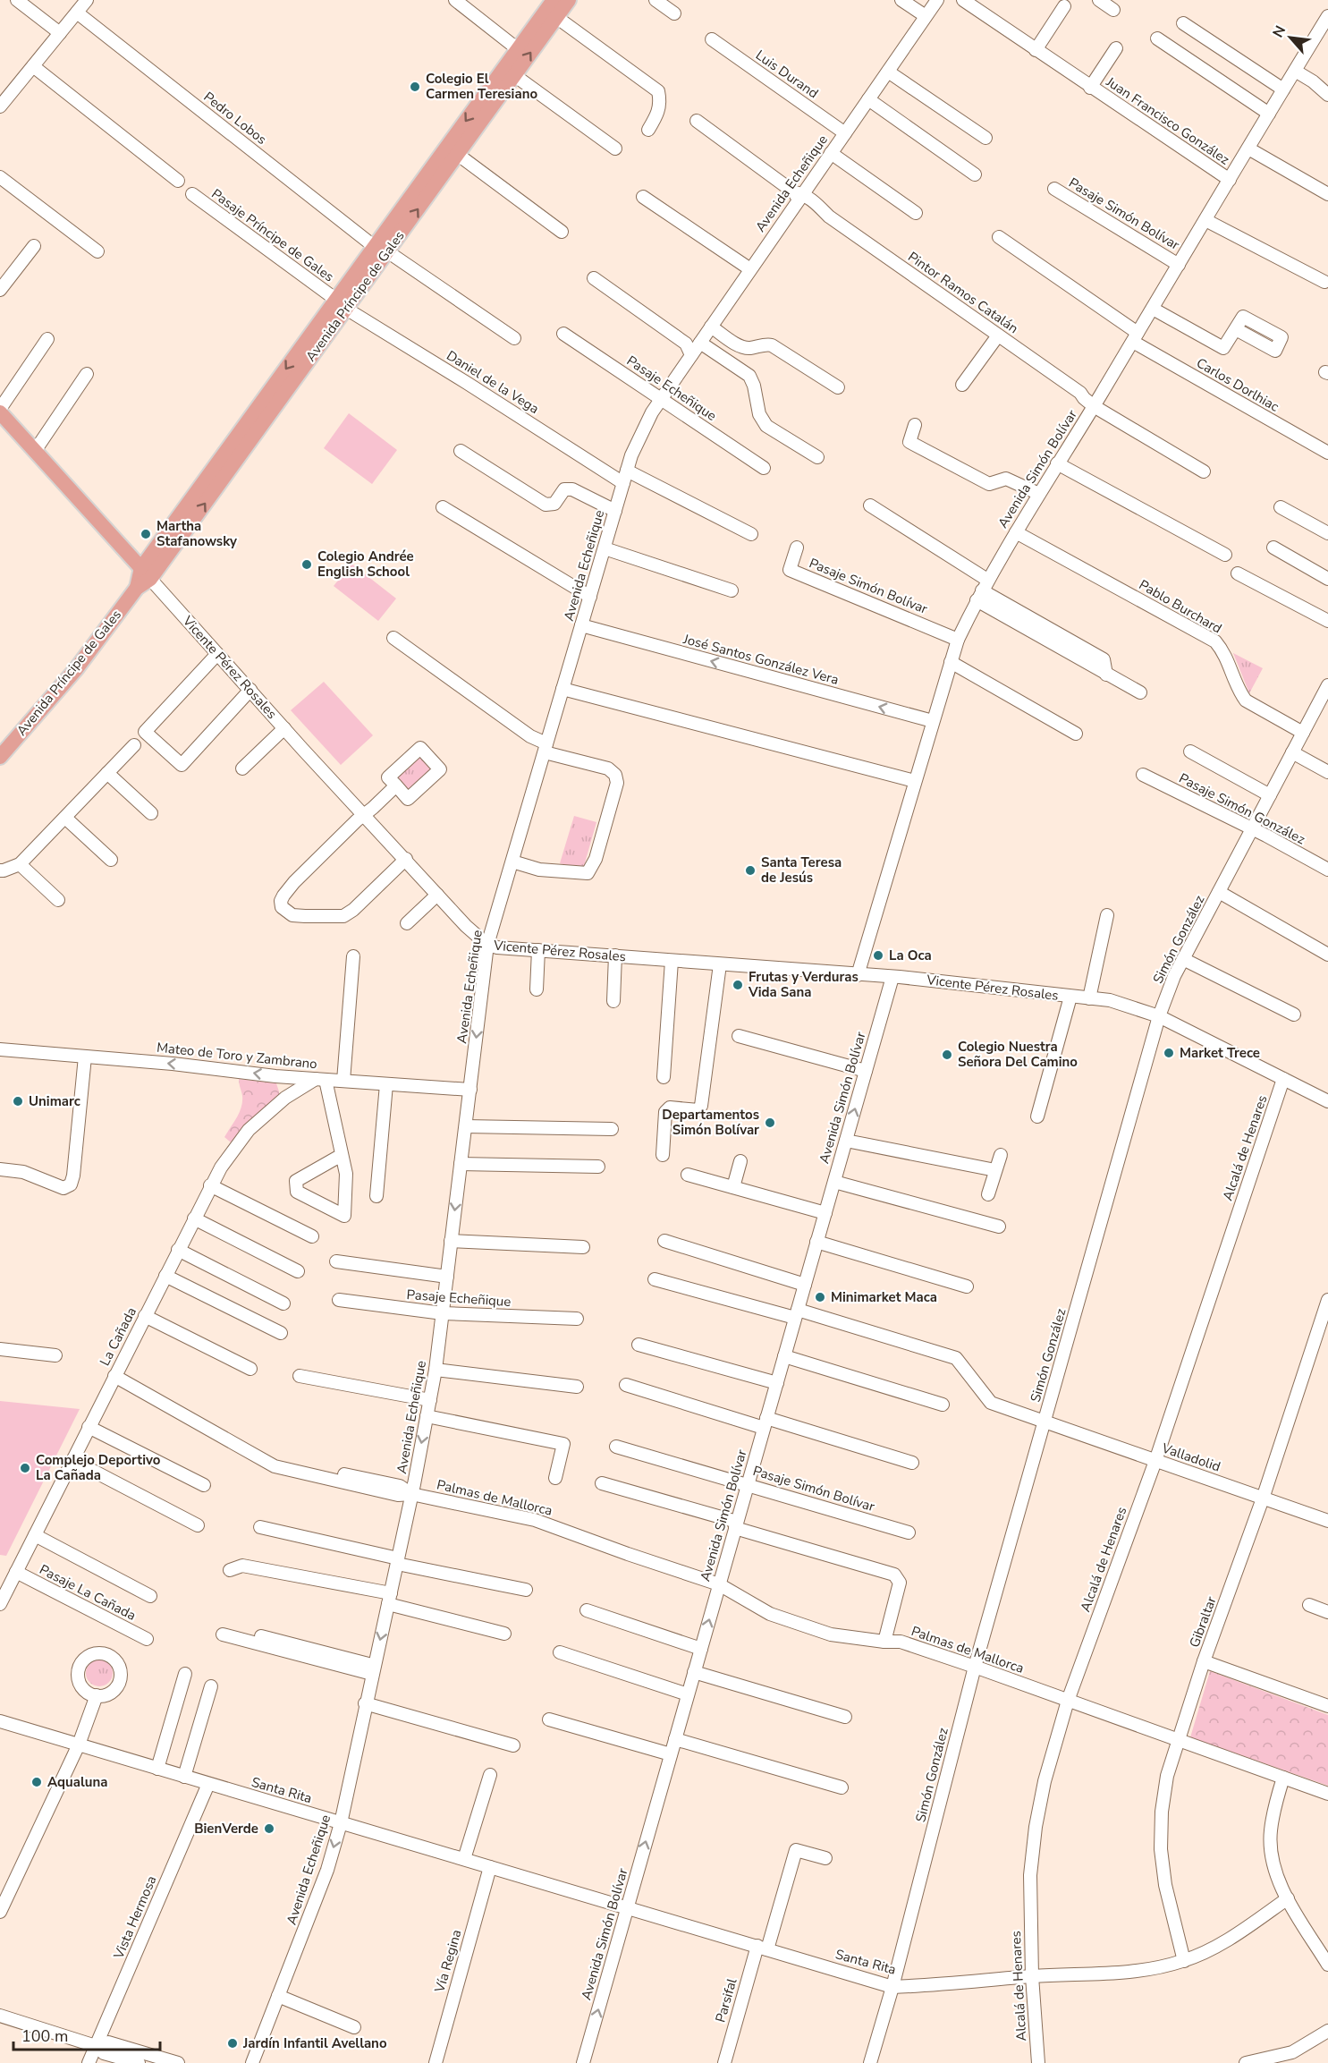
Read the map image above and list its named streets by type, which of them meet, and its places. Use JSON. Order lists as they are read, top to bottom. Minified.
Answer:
{"streets":{"main road":["Avenida Príncipe de Gales","Vicente Pérez Rosales"],"street":["Luis Durand","Pedro Lobos","Juan Francisco González","Avenida Echeñique","Pasaje Simón Bolívar","Pasaje Príncipe de Gales","Pintor Ramos Catalán","Daniel de la Vega","Carlos Dorlhiac","Pasaje Echeñique","Avenida Simón Bolívar","Pablo Burchard","José Santos González Vera","Pasaje Simón González","Simón González","Mateo de Toro y Zambrano","Alcalá de Henares","La Cañada","Valladolid","Palmas de Mallorca","Pasaje La Cañada","Gibraltar","Santa Rita","Vista Hermosa","Vía Regina","Parsifal"]},"crossings":[["Luis Durand","Avenida Echeñique"],["Pedro Lobos","Avenida Príncipe de Gales"],["Juan Francisco González","Avenida Simón Bolívar"],["Avenida Echeñique","Pintor Ramos Catalán"],["Avenida Echeñique","Daniel de la Vega"],["Avenida Echeñique","Pasaje Echeñique"],["Avenida Echeñique","José Santos González Vera"],["Avenida Echeñique","Vicente Pérez Rosales"],["Avenida Echeñique","Mateo de Toro y Zambrano"],["Avenida Echeñique","Palmas de Mallorca"],["Avenida Echeñique","Santa Rita"],["Pasaje Simón Bolívar","Avenida Simón Bolívar"],["Pasaje Príncipe de Gales","Avenida Príncipe de Gales"],["Pasaje Príncipe de Gales","Daniel de la Vega"],["Pintor Ramos Catalán","Avenida Simón Bolívar"],["Avenida Príncipe de Gales","Daniel de la Vega"],["Avenida Príncipe de Gales","Vicente Pérez Rosales"],["Carlos Dorlhiac","Avenida Simón Bolívar"],["Avenida Simón Bolívar","Pablo Burchard"],["Avenida Simón Bolívar","José Santos González Vera"],["Avenida Simón Bolívar","Vicente Pérez Rosales"],["Avenida Simón Bolívar","Palmas de Mallorca"],["Avenida Simón Bolívar","Santa Rita"],["Pablo Burchard","Simón González"],["Vicente Pérez Rosales","Simón González"],["Vicente Pérez Rosales","Alcalá de Henares"],["Pasaje Simón González","Simón González"],["Simón González","Valladolid"],["Simón González","Palmas de Mallorca"],["Simón González","Santa Rita"],["Mateo de Toro y Zambrano","La Cañada"],["Alcalá de Henares","Valladolid"],["Alcalá de Henares","Palmas de Mallorca"],["Alcalá de Henares","Santa Rita"],["La Cañada","Palmas de Mallorca"],["La Cañada","Pasaje La Cañada"],["Valladolid","Gibraltar"],["Palmas de Mallorca","Gibraltar"],["Gibraltar","Santa Rita"],["Santa Rita","Vista Hermosa"],["Santa Rita","Vía Regina"],["Santa Rita","Parsifal"]],"one_way":["Mateo de Toro y Zambrano"],"places":["Colegio El Carmen Teresiano","Martha Stafanowsky","Colegio Andrée English School","Santa Teresa de Jesús","La Oca","Frutas y Verduras Vida Sana","Market Trece","Colegio Nuestra Señora Del Camino","Unimarc","Departamentos Simón Bolívar","Minimarket Maca","Complejo Deportivo La Cañada","Aqualuna","BienVerde","Jardín Infantil Avellano"],"scale_bar":"100 m","north":"top left"}
